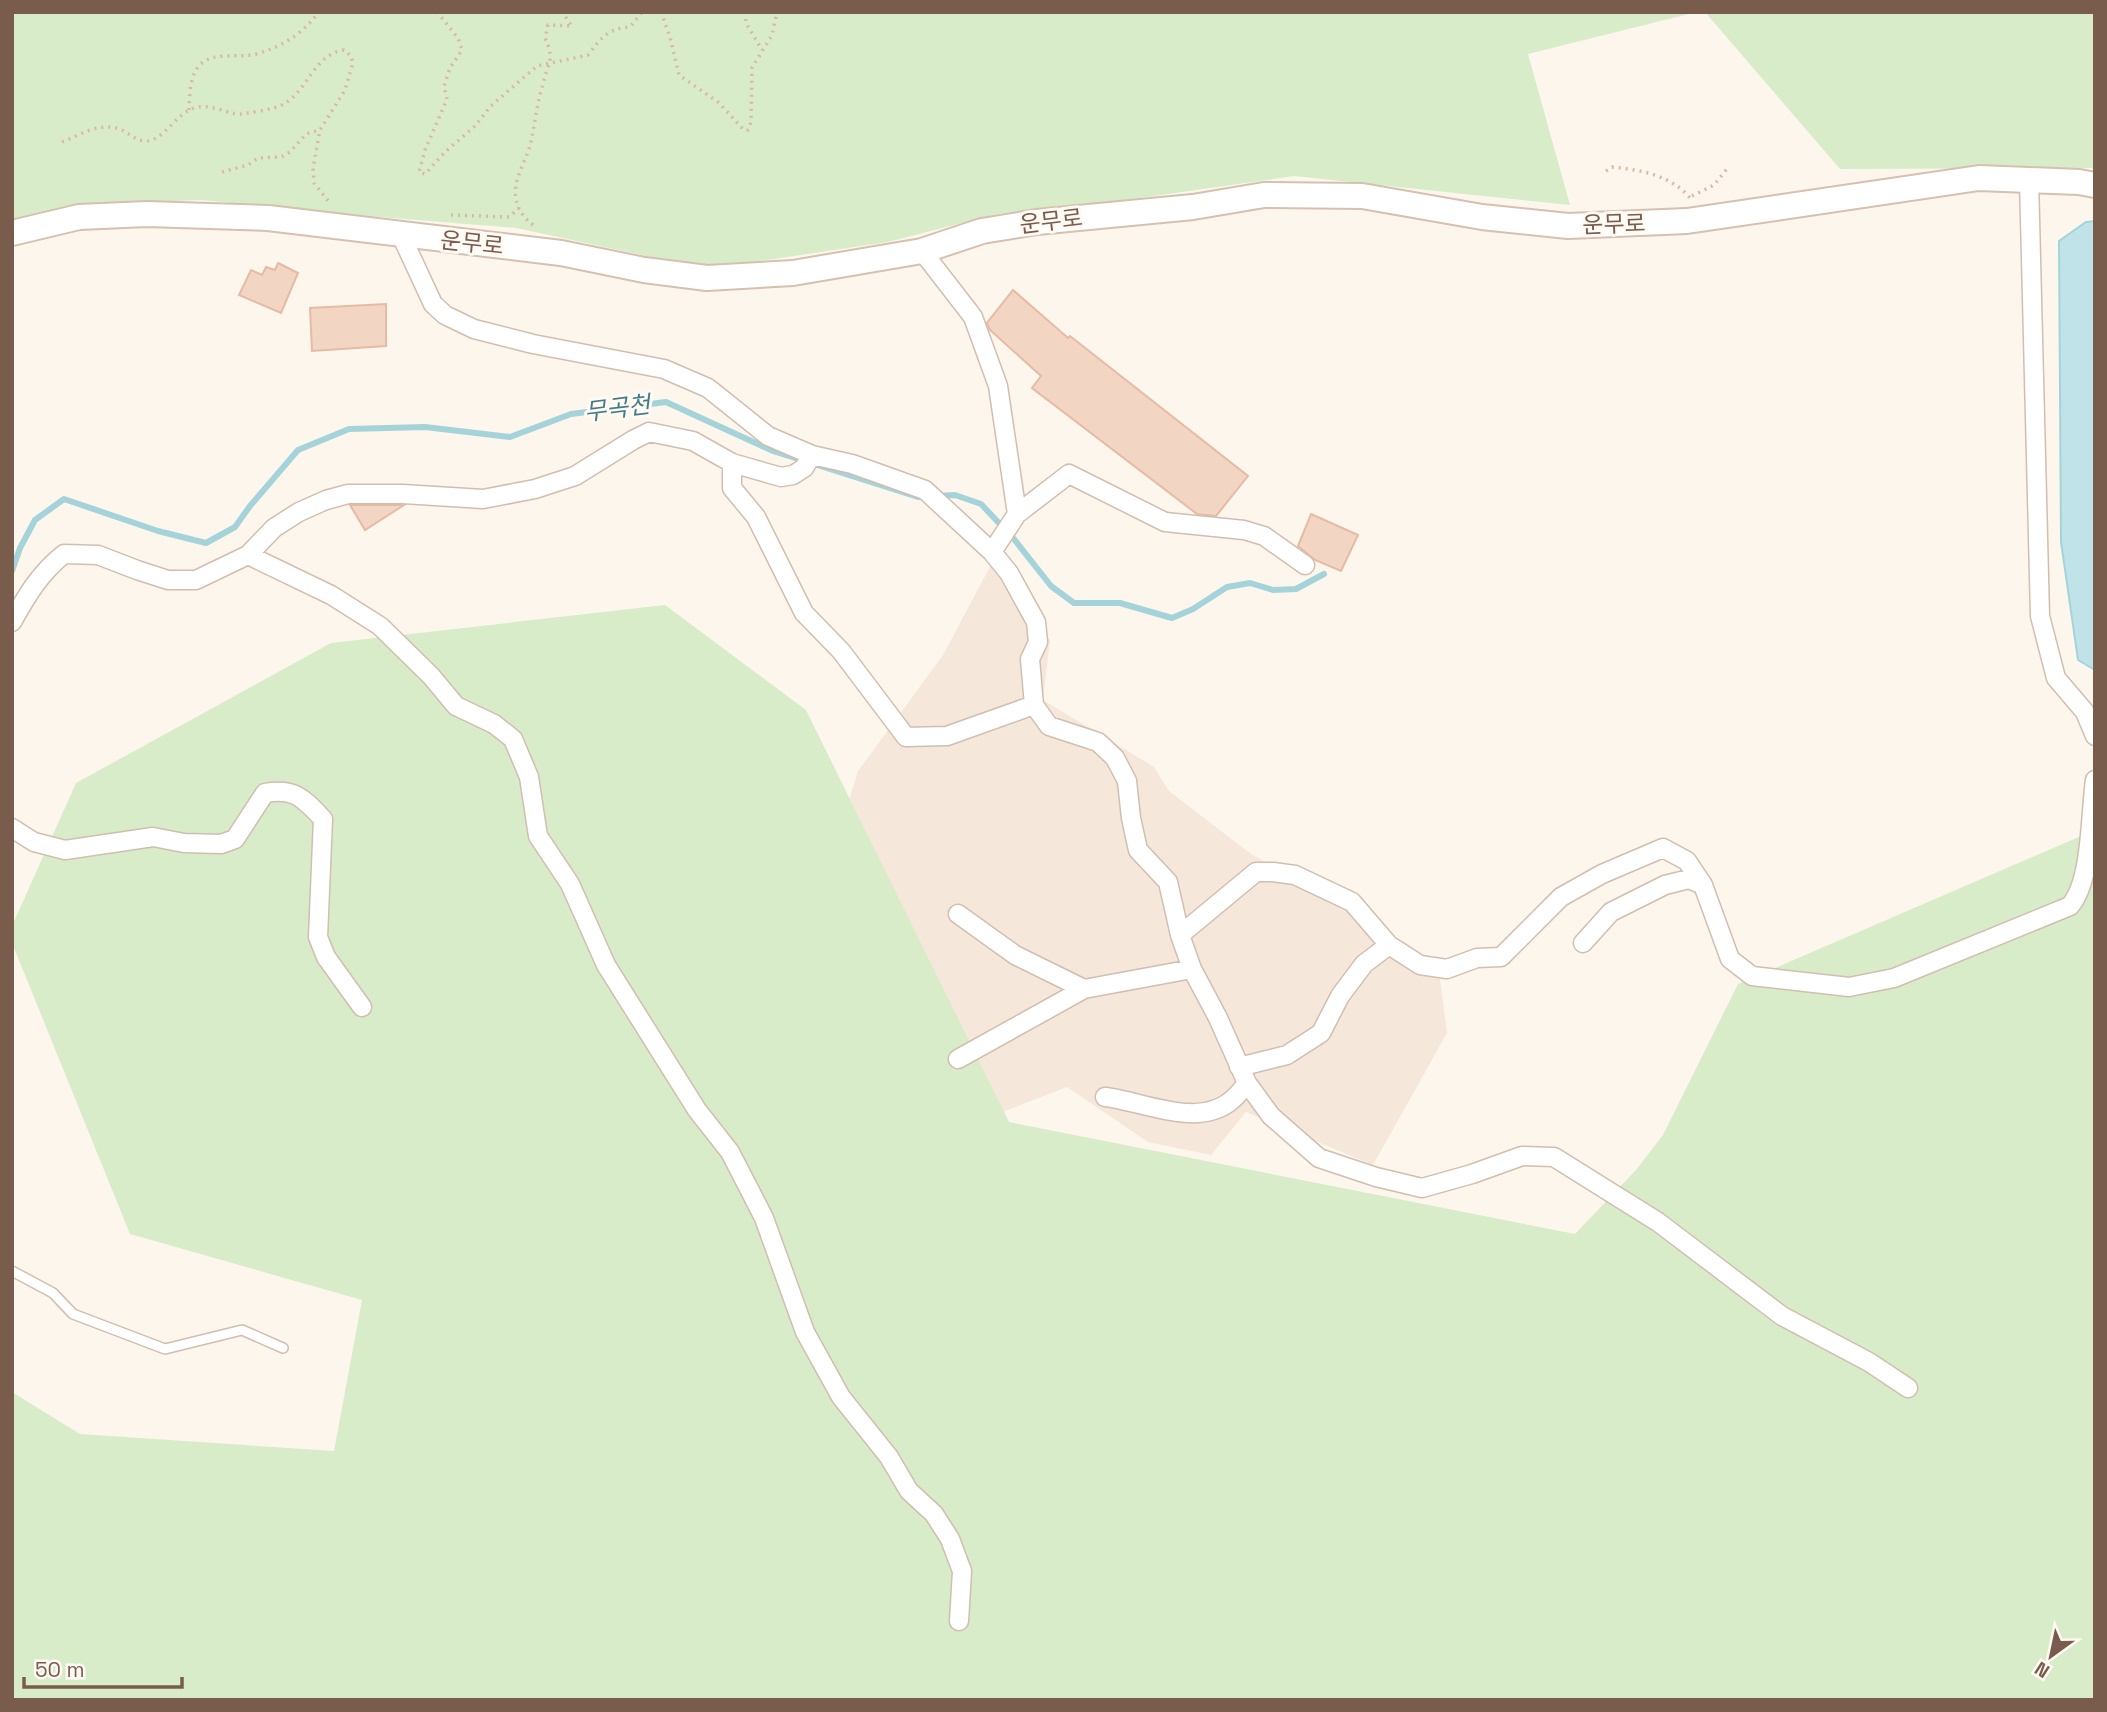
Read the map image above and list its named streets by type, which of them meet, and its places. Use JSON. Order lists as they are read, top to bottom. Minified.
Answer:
{"streets":{"street":["운무로"]},"water":["무곡천"],"scale_bar":"50 m","north":"bottom left"}
